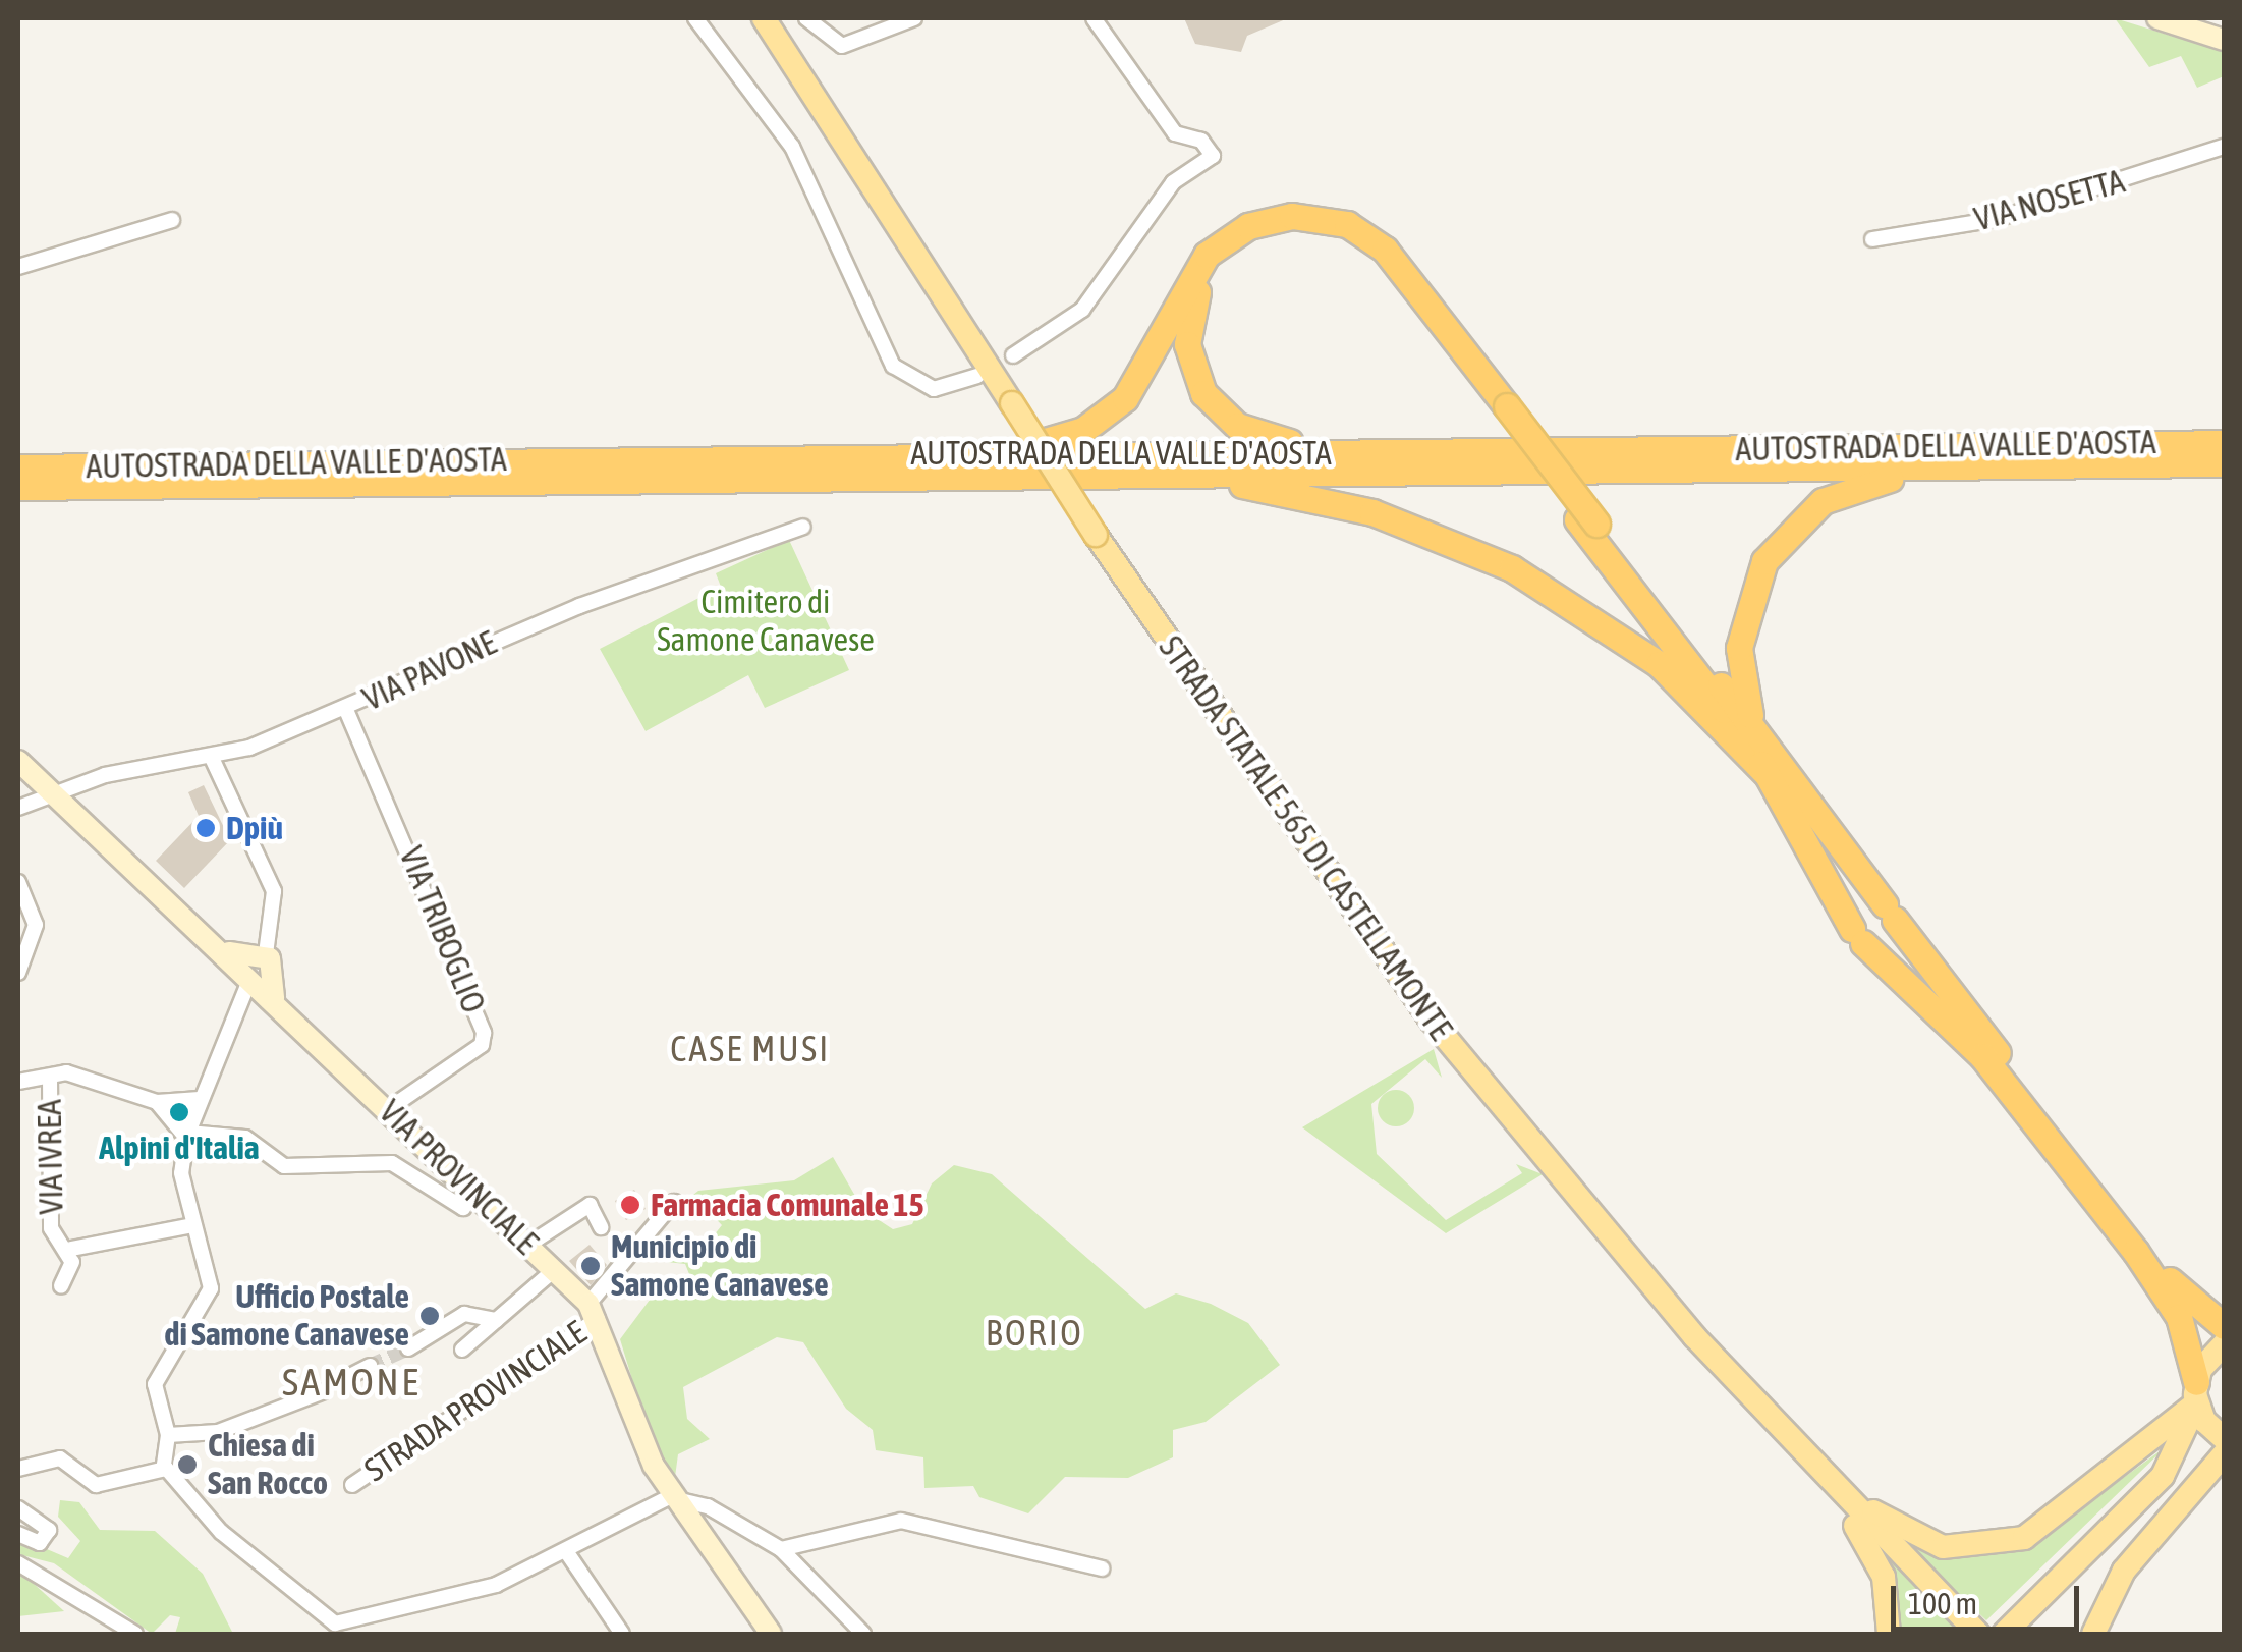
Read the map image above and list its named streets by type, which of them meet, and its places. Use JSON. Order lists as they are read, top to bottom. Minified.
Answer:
{"streets":{"highway":["AUTOSTRADA DELLA VALLE D'AOSTA"],"main road":["STRADA STATALE 565 DI CASTELLAMONTE","VIA PROVINCIALE"],"street":["VIA NOSETTA","VIA PAVONE","VIA TRIBOGLIO","VIA IVREA","STRADA PROVINCIALE"]},"crossings":[["VIA PAVONE","VIA TRIBOGLIO"],["VIA PAVONE","VIA PROVINCIALE"],["VIA TRIBOGLIO","VIA PROVINCIALE"],["VIA PROVINCIALE","STRADA PROVINCIALE"]],"districts":["CASE MUSI","BORIO","SAMONE"],"parks":["Cimitero di Samone Canavese"],"places":["Dpiù","Alpini d'Italia","Farmacia Comunale 15","Municipio di Samone Canavese","Ufficio Postale di Samone Canavese","Chiesa di San Rocco"],"scale_bar":"100 m"}
